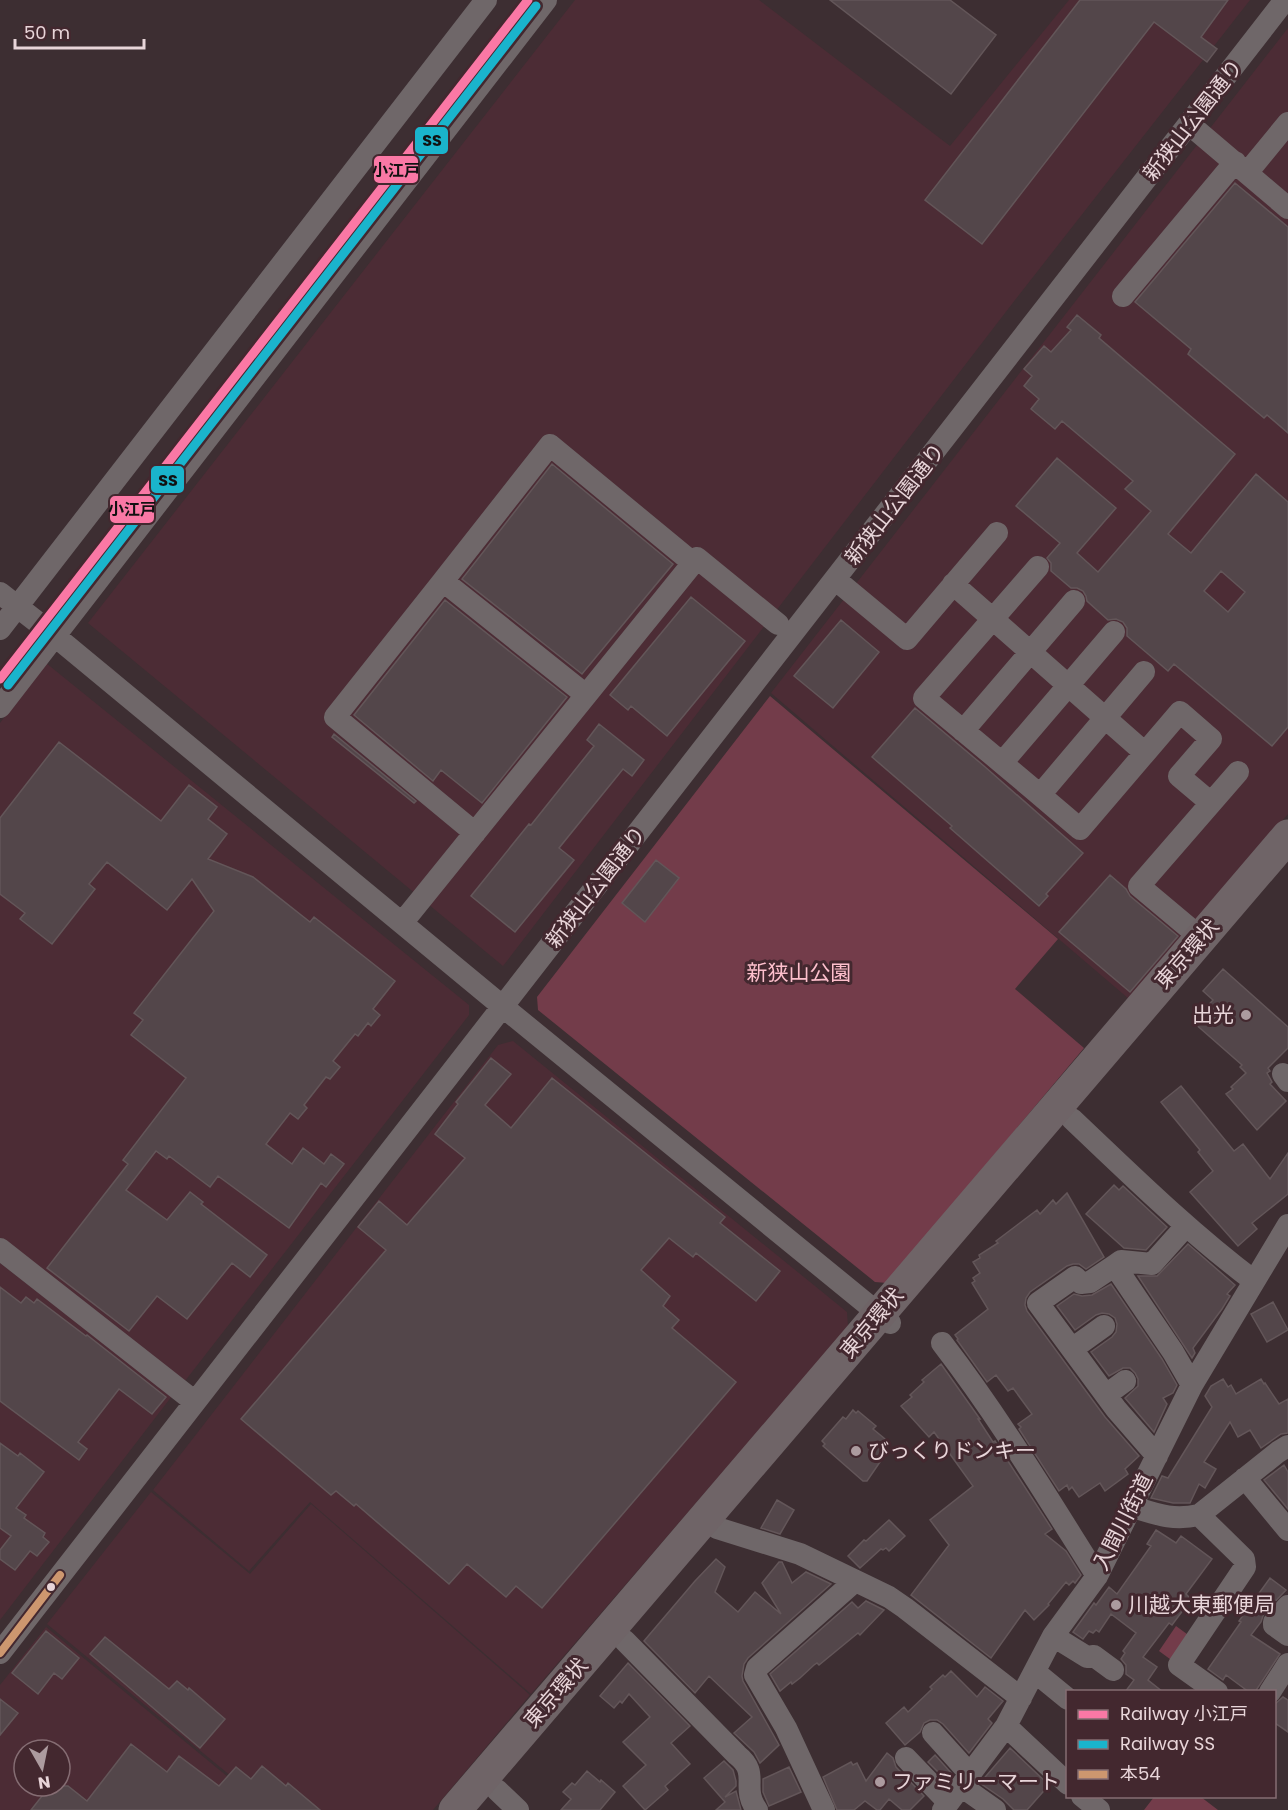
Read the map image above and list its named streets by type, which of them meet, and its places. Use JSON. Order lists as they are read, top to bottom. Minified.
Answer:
{"streets":{"highway":["東京環状"],"street":["新狭山公園通り","入間川街道"]},"parks":["新狭山公園"],"places":["出光","びっくりドンキー","川越大東郵便局","ファミリーマート"],"lines":["rail line 小江戸","rail line SS","transit line 本54"],"legend":["Railway 小江戸","Railway SS","本54"],"scale_bar":"50 m","north":"bottom"}
